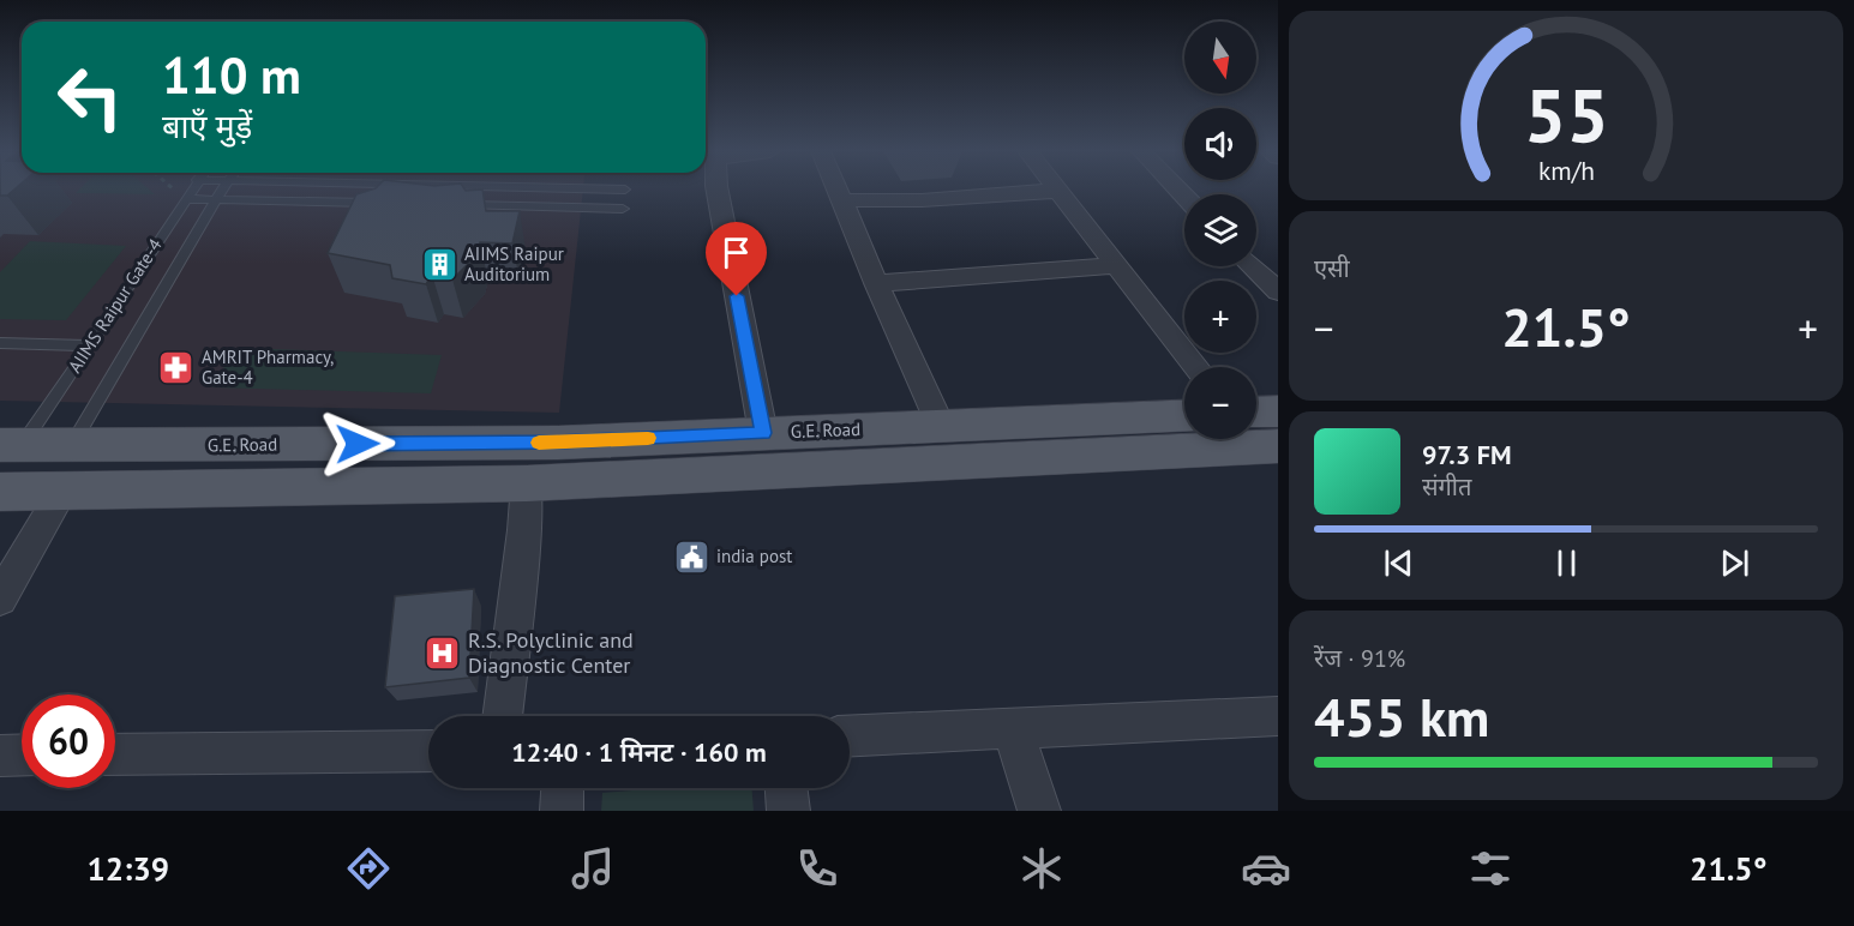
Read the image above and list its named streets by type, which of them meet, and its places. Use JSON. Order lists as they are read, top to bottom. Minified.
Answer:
{"streets":{"main road":["G.E. Road"],"lane":["AIIMS Raipur Gate-4"]},"crossings":[["AIIMS Raipur Gate-4","G.E. Road"]],"places":{"building":["AIIMS Raipur Auditorium"],"pharmacy":["AMRIT Pharmacy, Gate-4"],"public building":["india post"],"hospital":["R.S. Polyclinic and Diagnostic Center"]},"north":"bottom","page":{"map_buttons":["+","−"],"turn":["110 m","बाएँ मुड़ें"],"tile":["एसी",["रेंज · 91%","455 km"]],"heat":["−","21.5°","+"],"song":["97.3 FM","संगीत"],"limit":"60","trip":"12:40 · 1 मिनट · 160 m","tabs":["12:39","21.5°"],"gauge":["55","km/h"]}}
